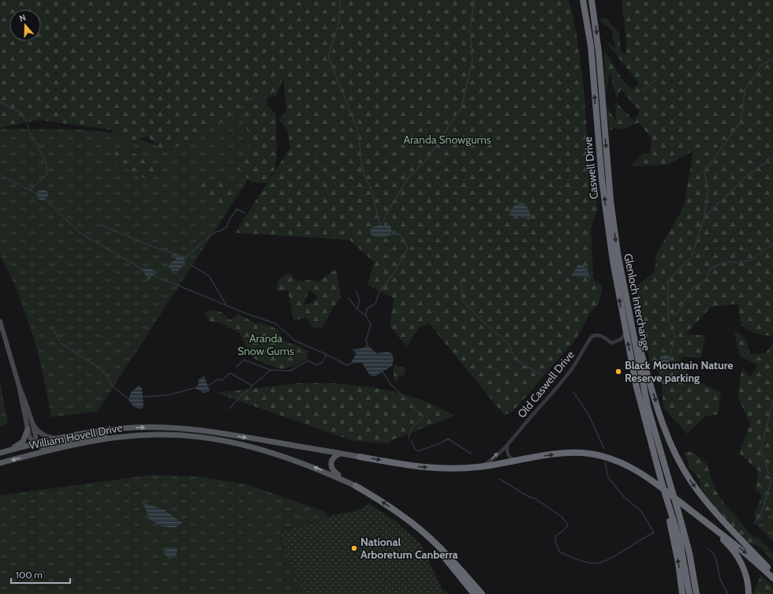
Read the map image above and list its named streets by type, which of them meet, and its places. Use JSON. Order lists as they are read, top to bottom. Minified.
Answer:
{"streets":{"highway":["Caswell Drive","Glenloch Interchange"],"main road":["William Hovell Drive"],"street":["Old Caswell Drive"]},"crossings":[["Caswell Drive","Glenloch Interchange"],["Caswell Drive","Old Caswell Drive"],["Glenloch Interchange","Old Caswell Drive"]],"parks":["Aranda Snowgums","Aranda Snow Gums"],"places":["Black Mountain Nature Reserve parking","National Arboretum Canberra"],"scale_bar":"100 m","north":"top"}
